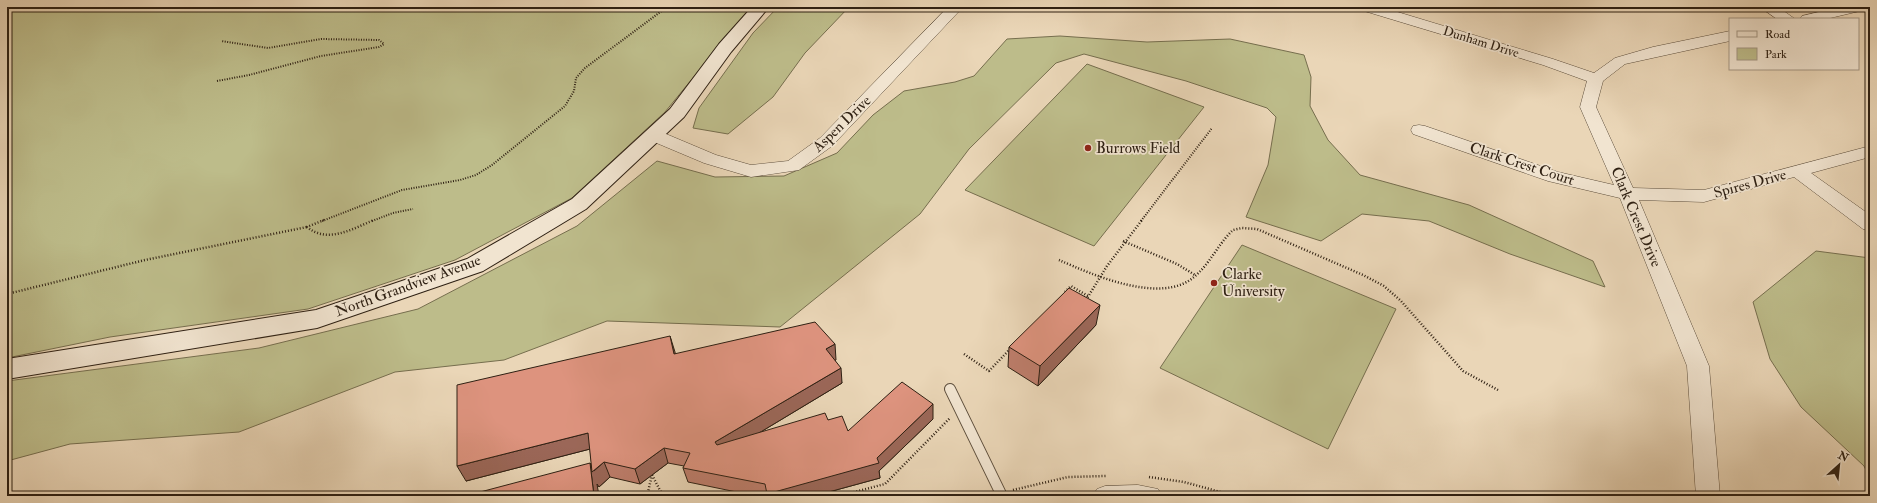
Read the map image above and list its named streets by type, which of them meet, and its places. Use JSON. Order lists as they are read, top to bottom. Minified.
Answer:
{"streets":{"street":["Dunham Drive","Aspen Drive","Clark Crest Court","Spires Drive","Clark Crest Drive","North Grandview Avenue"]},"crossings":[["Dunham Drive","Clark Crest Drive"],["Aspen Drive","North Grandview Avenue"],["Clark Crest Court","Spires Drive"],["Clark Crest Court","Clark Crest Drive"],["Spires Drive","Clark Crest Drive"]],"places":["Burrows Field","Clarke University"],"legend":["Road","Park"],"north":"top right"}
